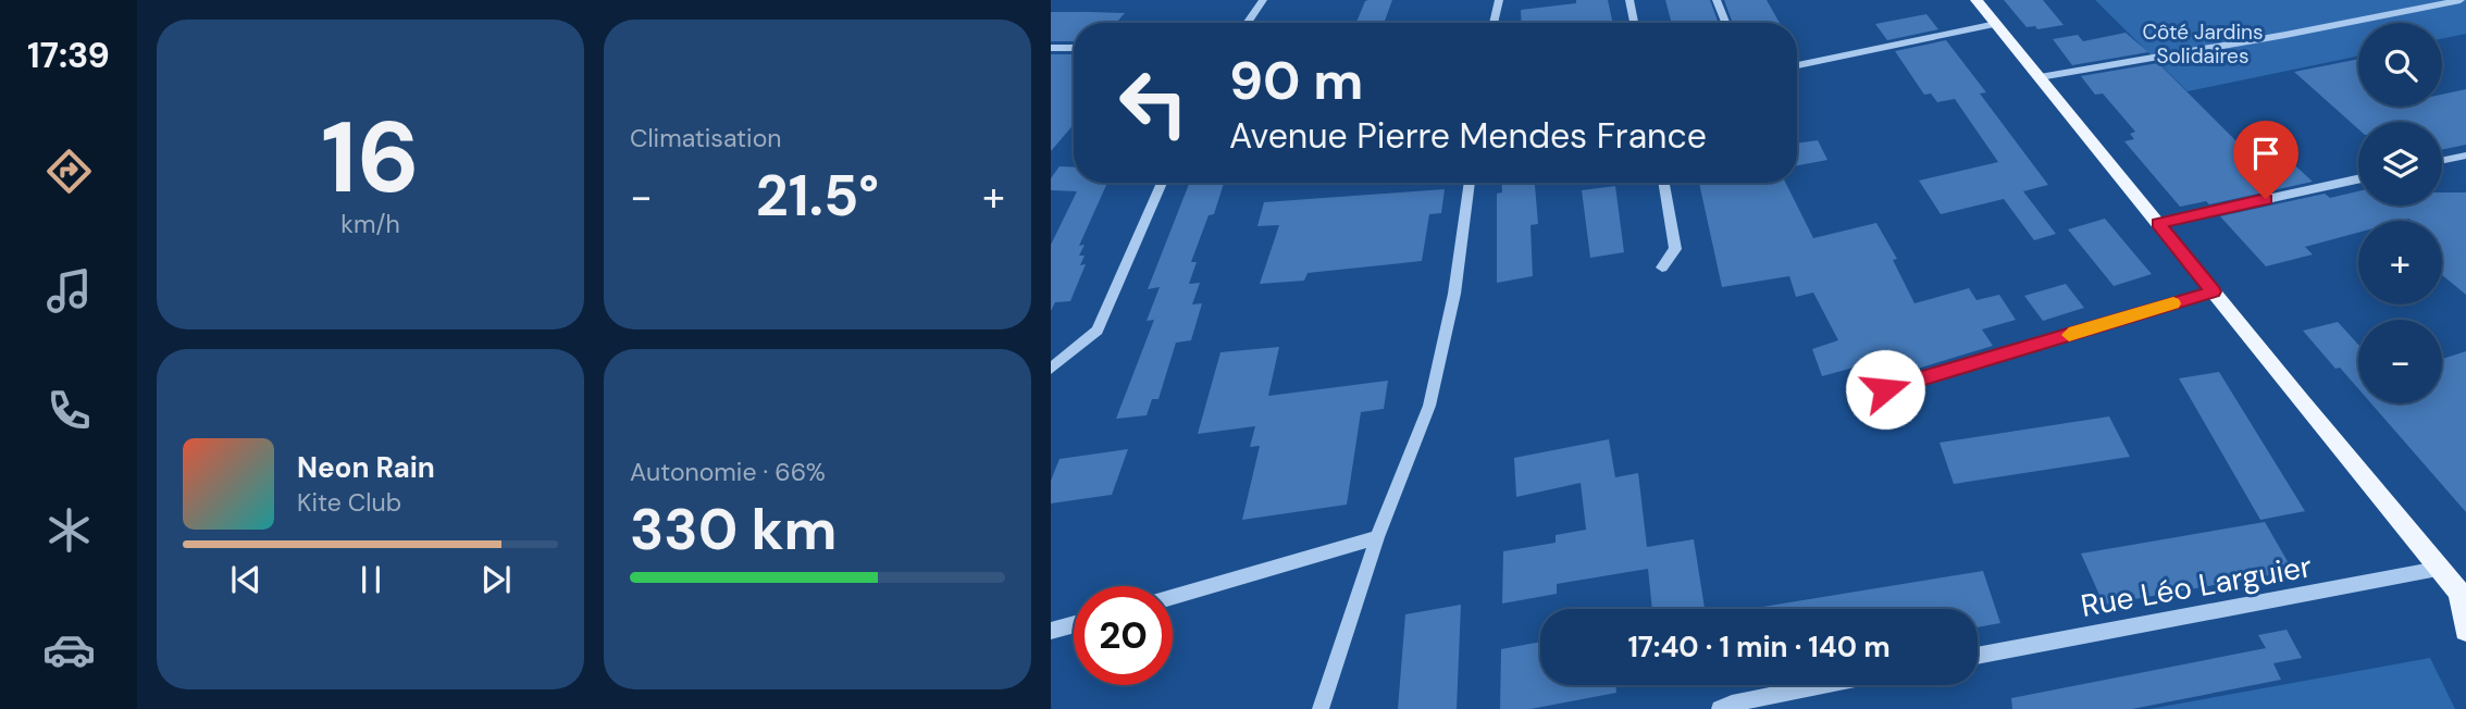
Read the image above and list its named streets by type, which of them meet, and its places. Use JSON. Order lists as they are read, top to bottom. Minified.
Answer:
{"streets":{"street":["Rue Léo Larguier"]},"parks":["Côté Jardins Solidaires"],"page":{"tabs":"17:39","tile":[["16","km/h"],"Climatisation",["Autonomie · 66%","330 km"]],"map_buttons":["+","−"],"turn":["90 m","Avenue Pierre Mendes France"],"heat":["−","21.5°","+"],"song":["Neon Rain","Kite Club"],"limit":"20","trip":"17:40 · 1 min · 140 m"}}
